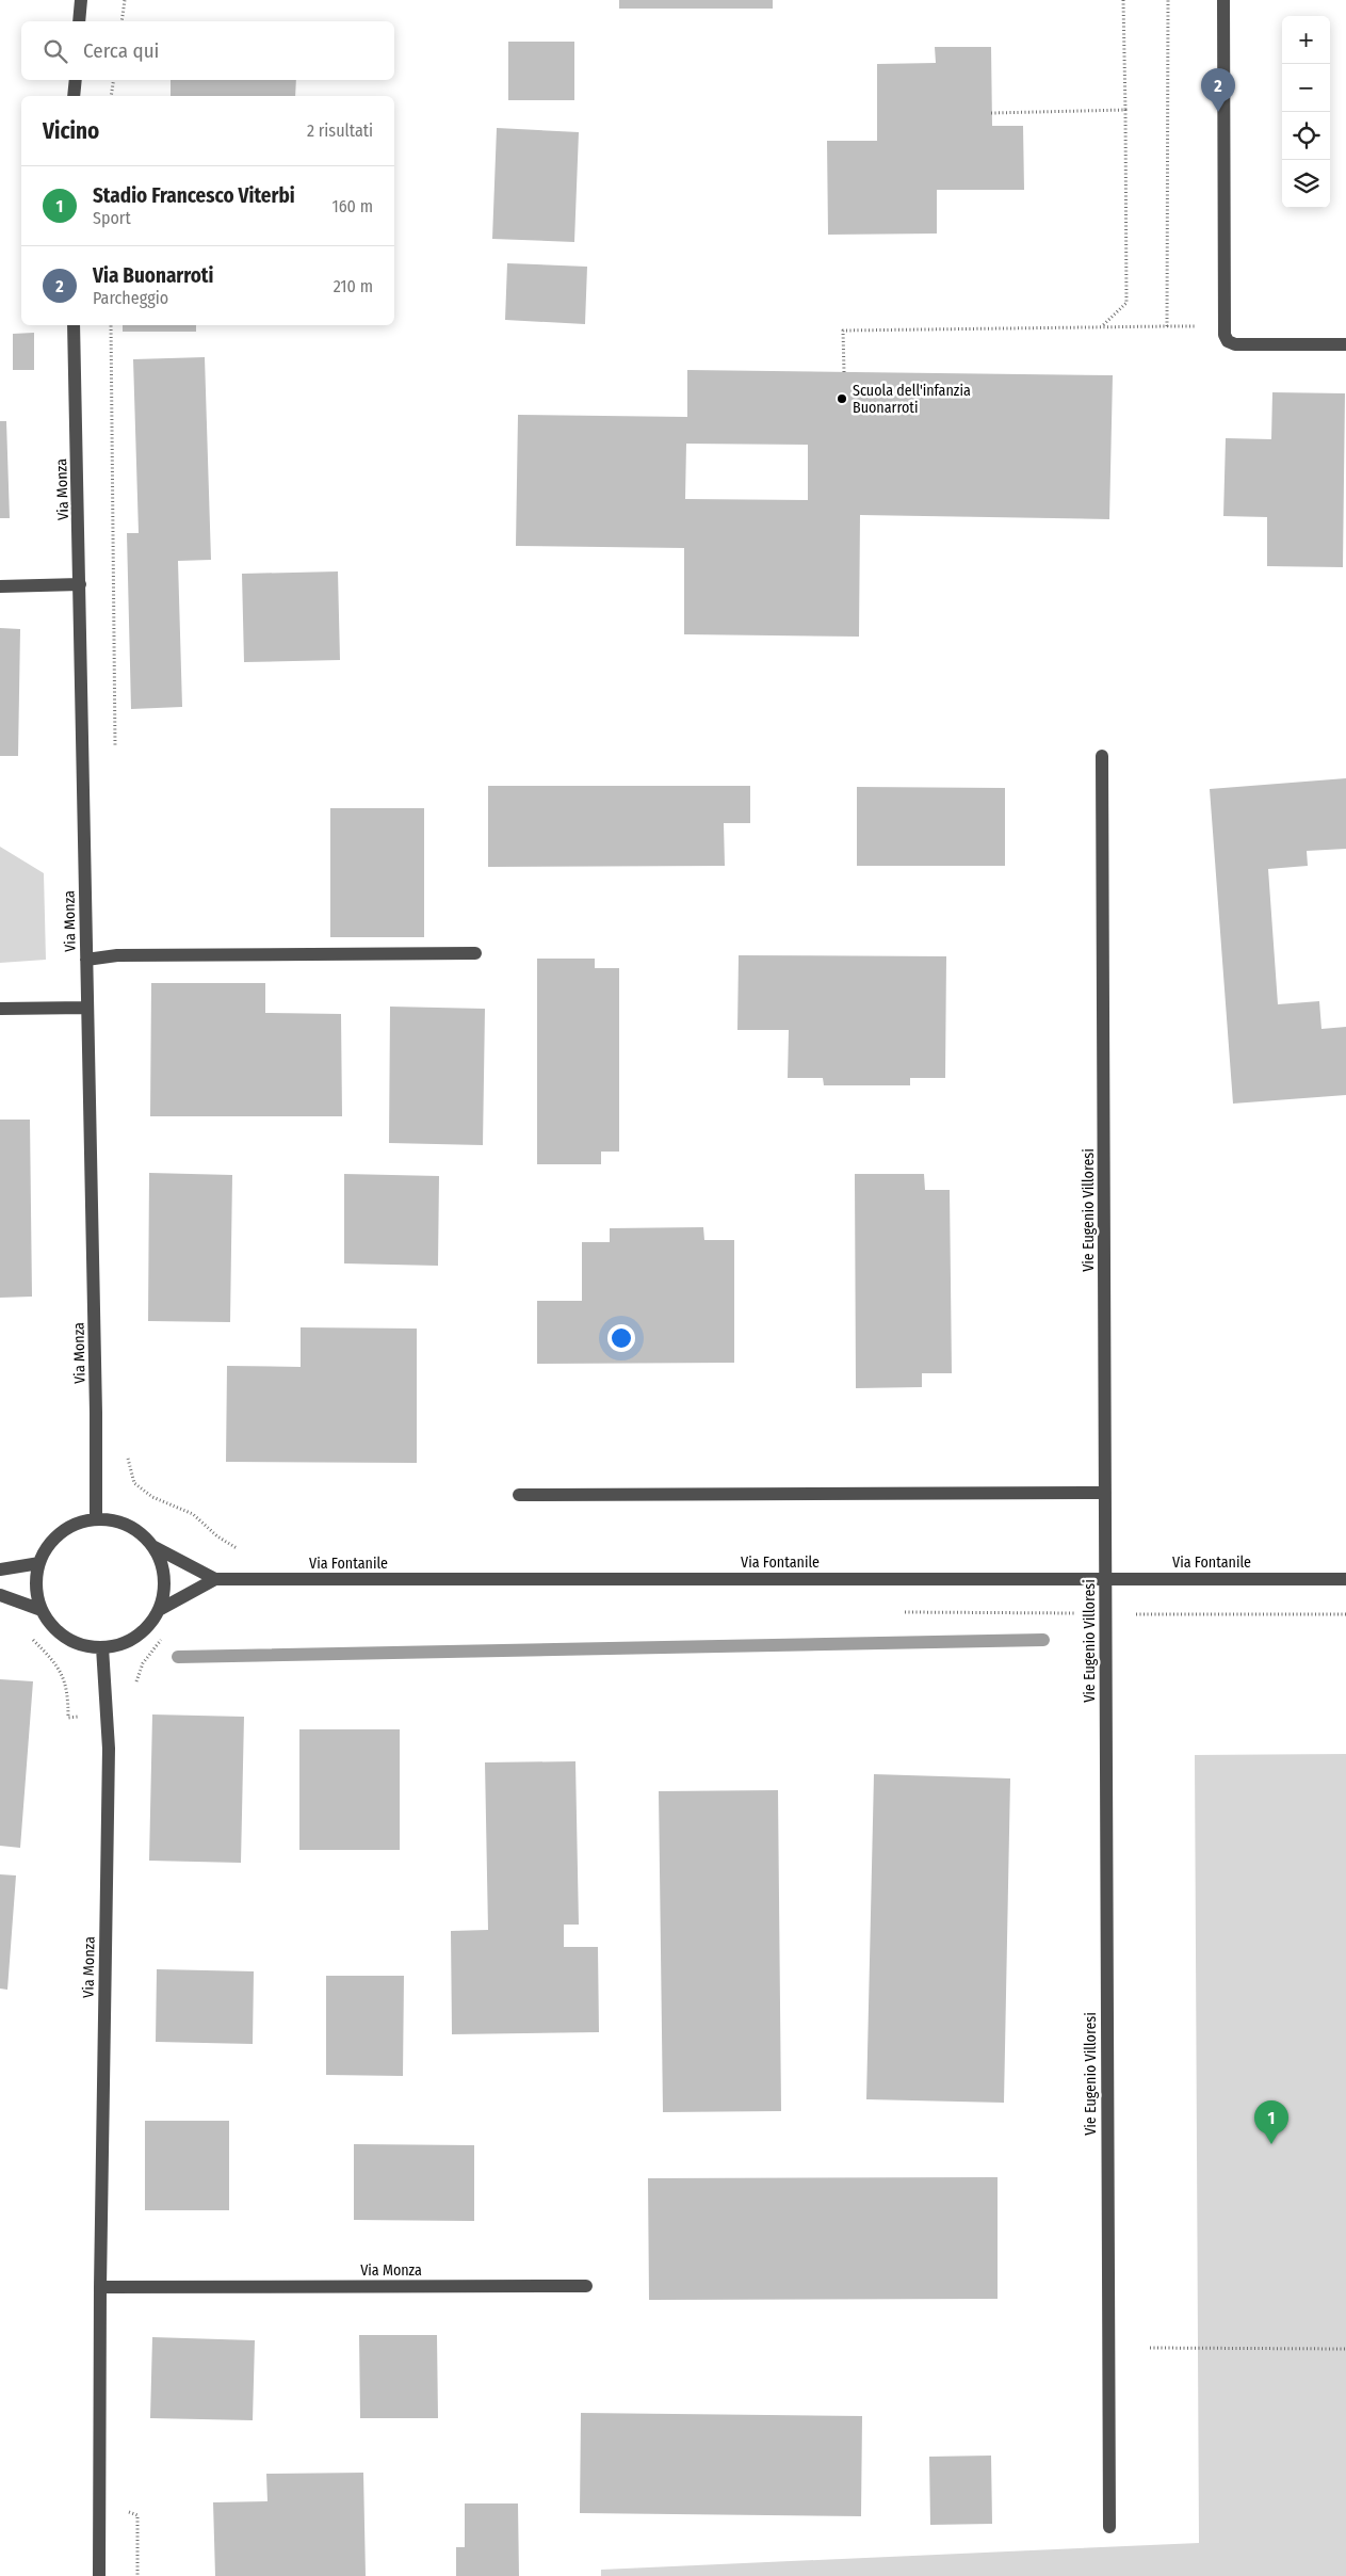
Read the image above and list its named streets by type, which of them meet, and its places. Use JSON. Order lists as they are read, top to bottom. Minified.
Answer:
{"streets":{"street":["Via Monza","Vie Eugenio Villoresi","Via Fontanile"]},"crossings":[["Via Monza","Via Fontanile"],["Vie Eugenio Villoresi","Via Fontanile"]],"places":["Scuola dell'infanzia Buonarroti"],"page":{"map_buttons":["+","−"],"search":"Cerca qui","pins":["2","1"],"heading":["Vicino","2 risultati"],"list":[{"mark":"1","name":"Stadio Francesco Viterbi","note":"Sport","value":"160 m"},{"mark":"2","name":"Via Buonarroti","note":"Parcheggio","value":"210 m"}]}}
